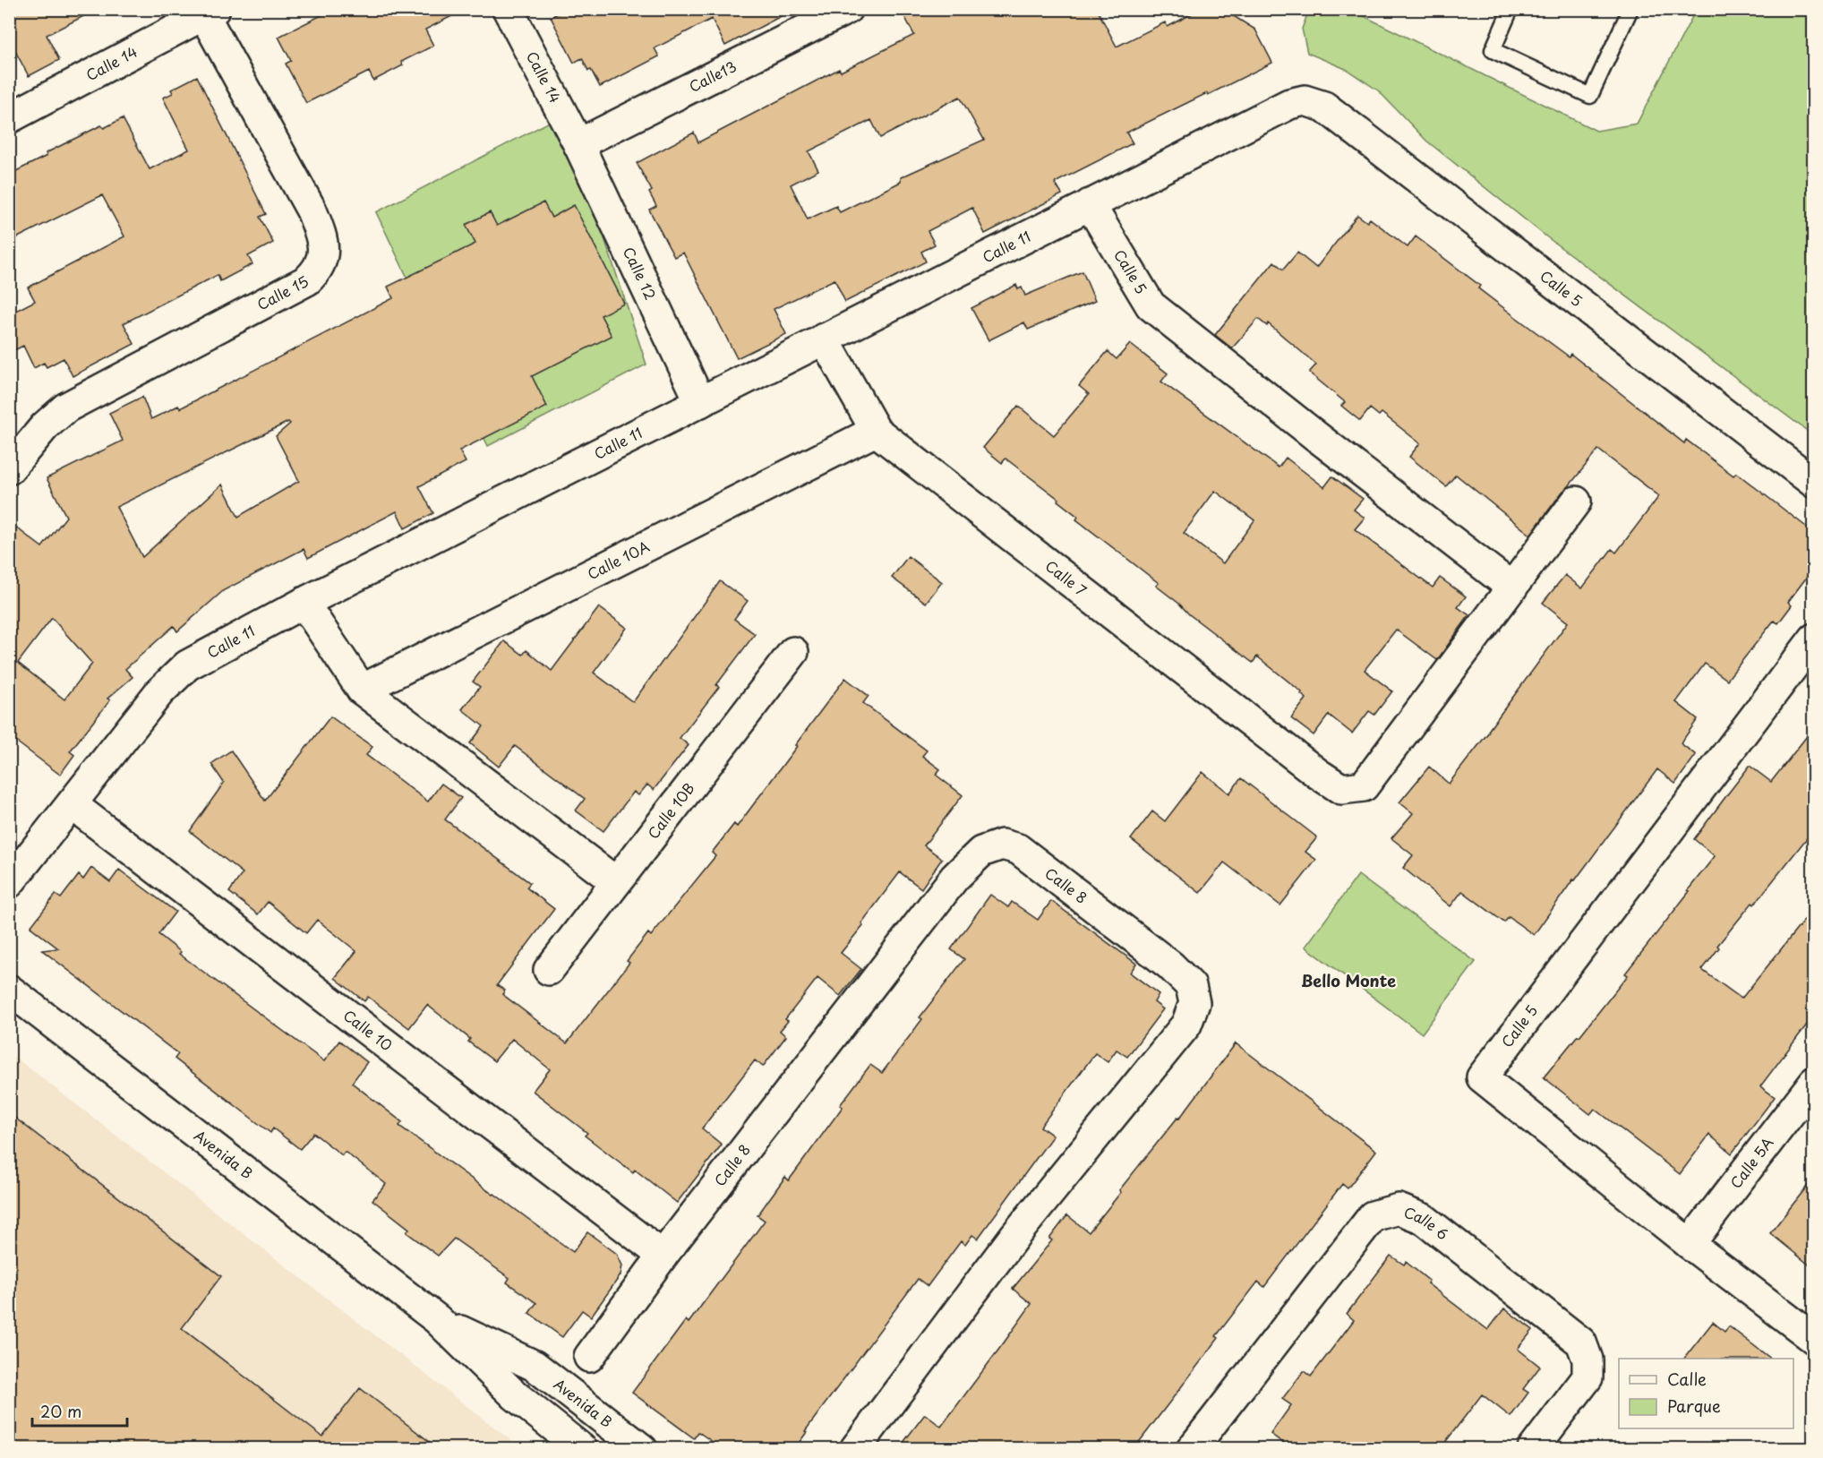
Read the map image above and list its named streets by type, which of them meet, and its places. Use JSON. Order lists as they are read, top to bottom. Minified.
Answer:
{"streets":{"street":["Calle 14","Calle13","Calle 11","Calle 5","Calle 12","Calle 15","Calle 10A","Calle 7","Calle 10B","Calle 8","Calle 10","Avenida B","Calle 5A","Calle 6"]},"crossings":[["Calle 14","Calle13"],["Calle 14","Calle 12"],["Calle 14","Calle 15"],["Calle13","Calle 12"],["Calle 11","Calle 5"],["Calle 11","Calle 12"],["Calle 11","Calle 7"],["Calle 11","Calle 10"],["Calle 5","Calle 7"],["Calle 5","Calle 5A"],["Calle 10A","Calle 7"],["Calle 8","Calle 10"]],"districts":["Bello Monte"],"legend":["Calle","Parque"],"scale_bar":"20 m"}
